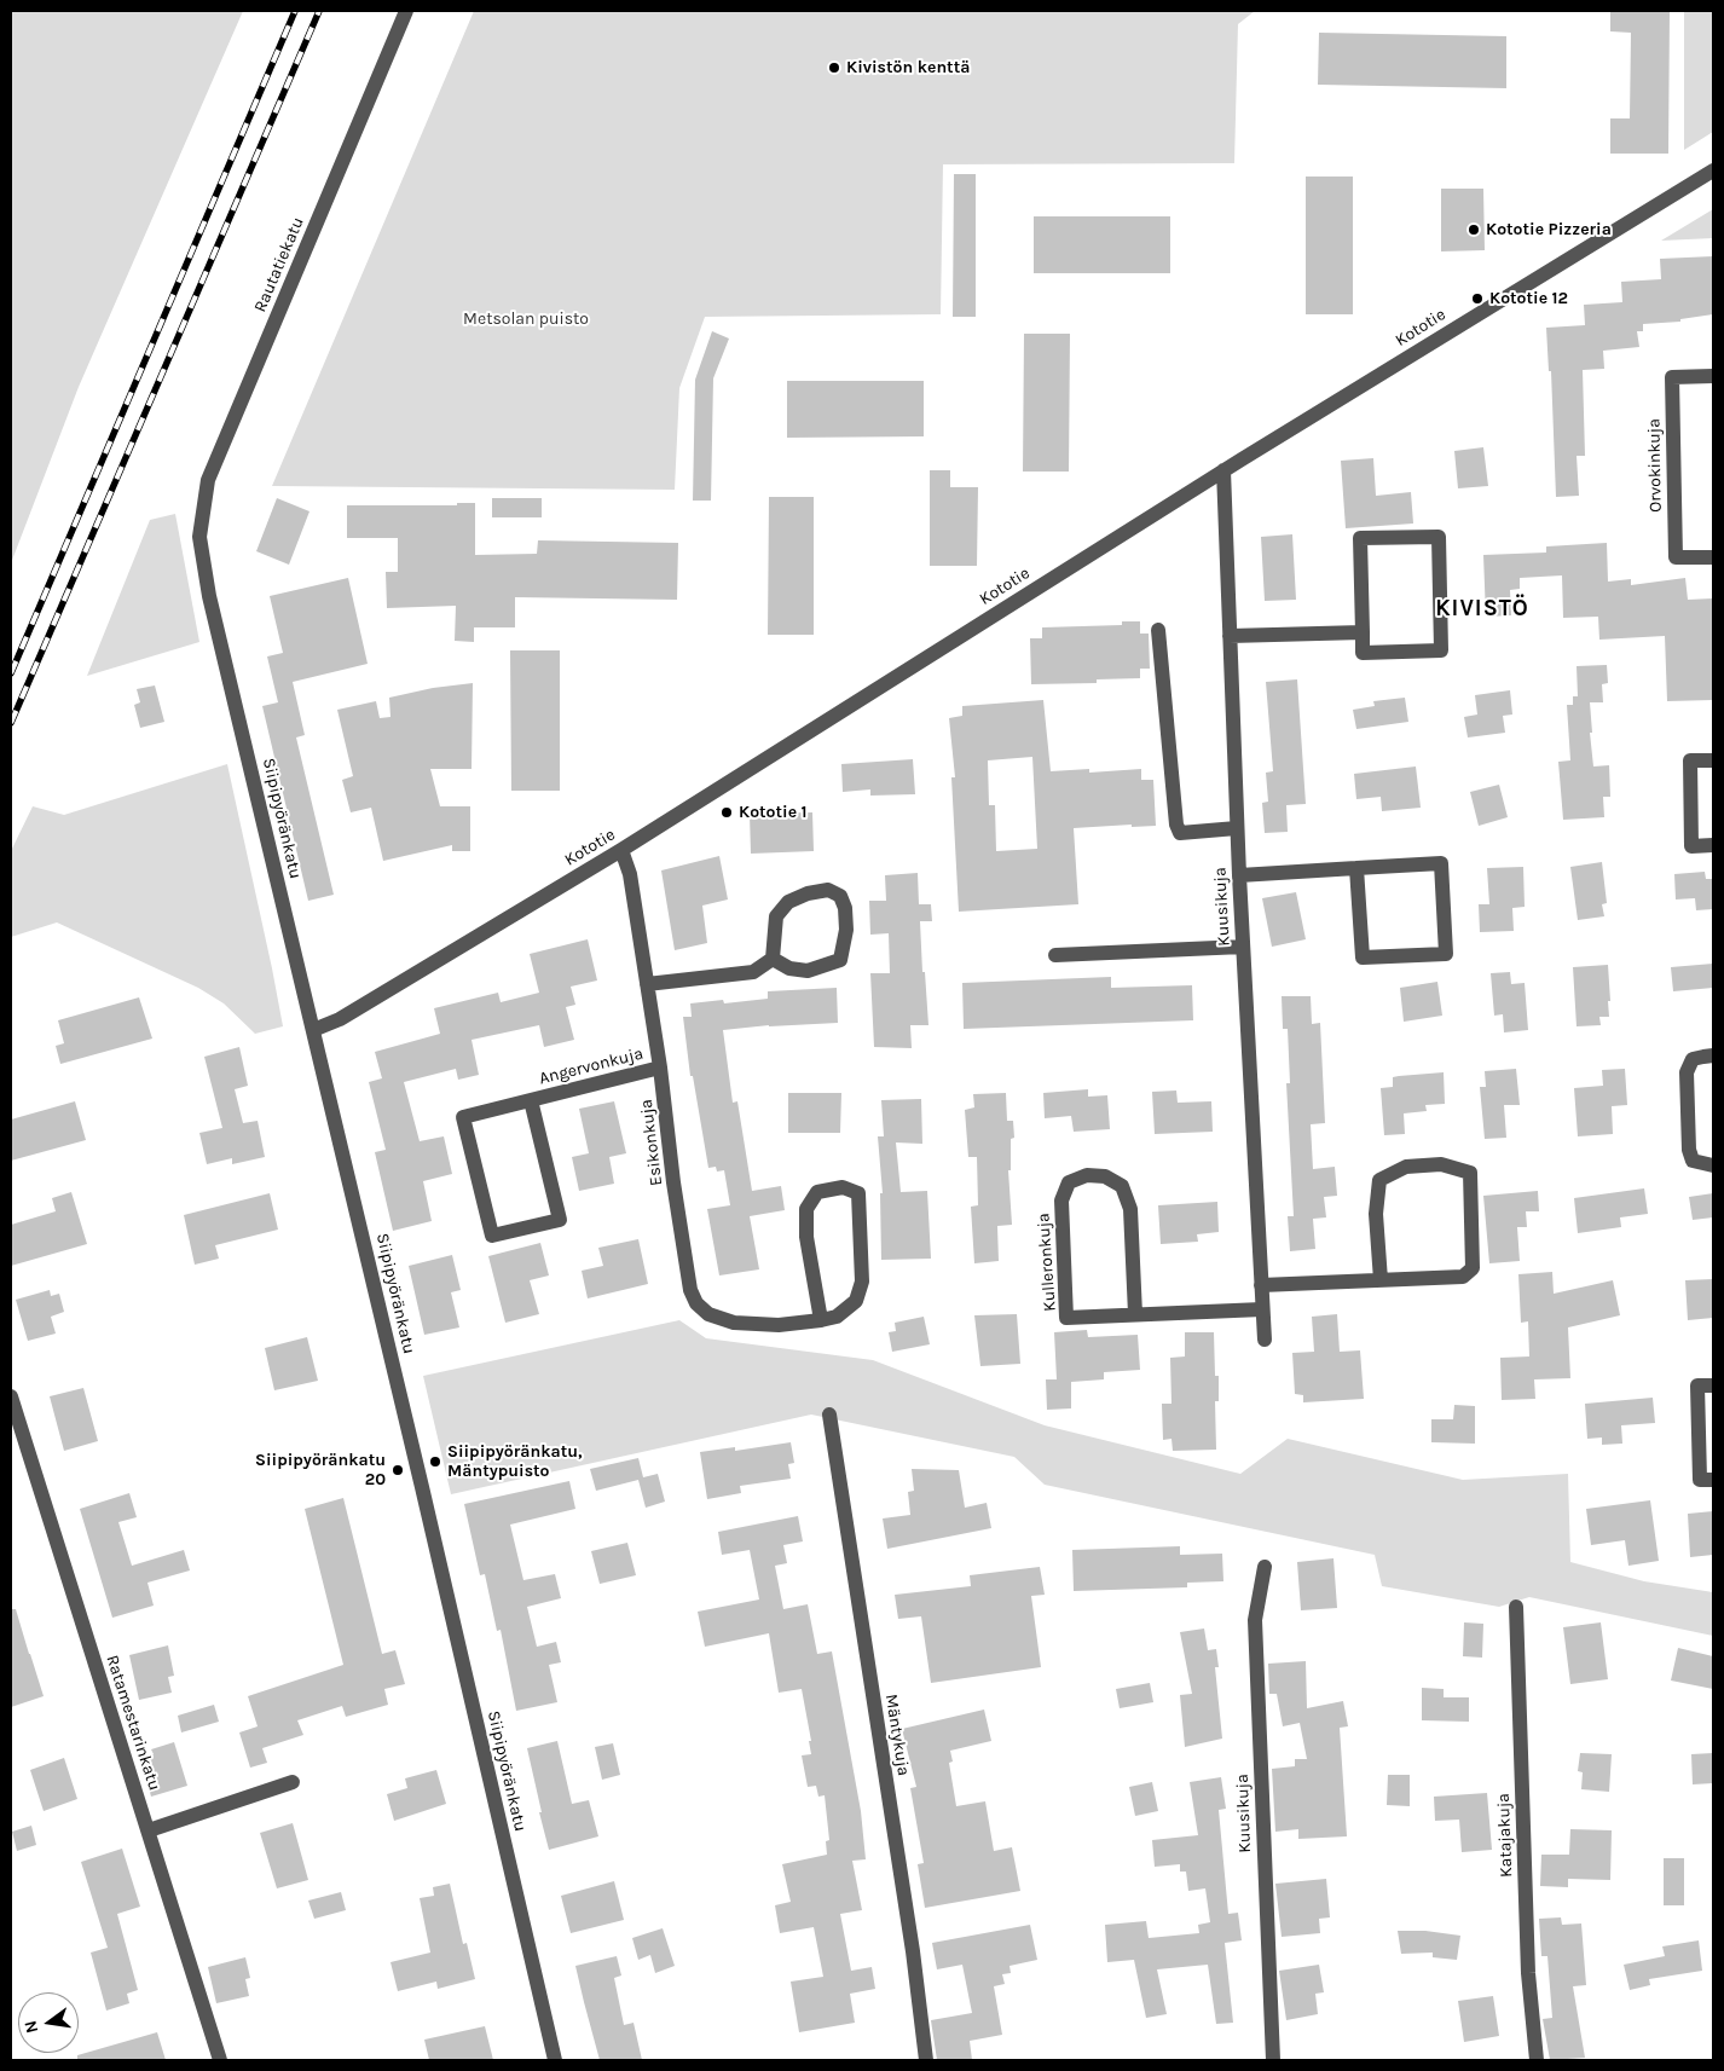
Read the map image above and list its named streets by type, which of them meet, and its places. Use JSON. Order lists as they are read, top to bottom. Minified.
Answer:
{"streets":{"street":["Rautatiekatu","Kototie","Orvokinkuja","Siipipyöränkatu","Kuusikuja","Angervonkuja","Esikonkuja","Kulleronkuja","Ratamestarinkatu","Mäntykuja","Katajakuja"]},"crossings":[["Rautatiekatu","Siipipyöränkatu"],["Kototie","Siipipyöränkatu"],["Kototie","Kuusikuja"],["Kototie","Esikonkuja"],["Kuusikuja","Kulleronkuja"],["Angervonkuja","Esikonkuja"]],"districts":["KIVISTÖ"],"parks":["Metsolan puisto"],"places":["Kivistön kenttä","Kototie Pizzeria","Kototie 12","Kototie 1","Siipipyöränkatu, Mäntypuisto","Siipipyöränkatu 20"],"north":"left"}
